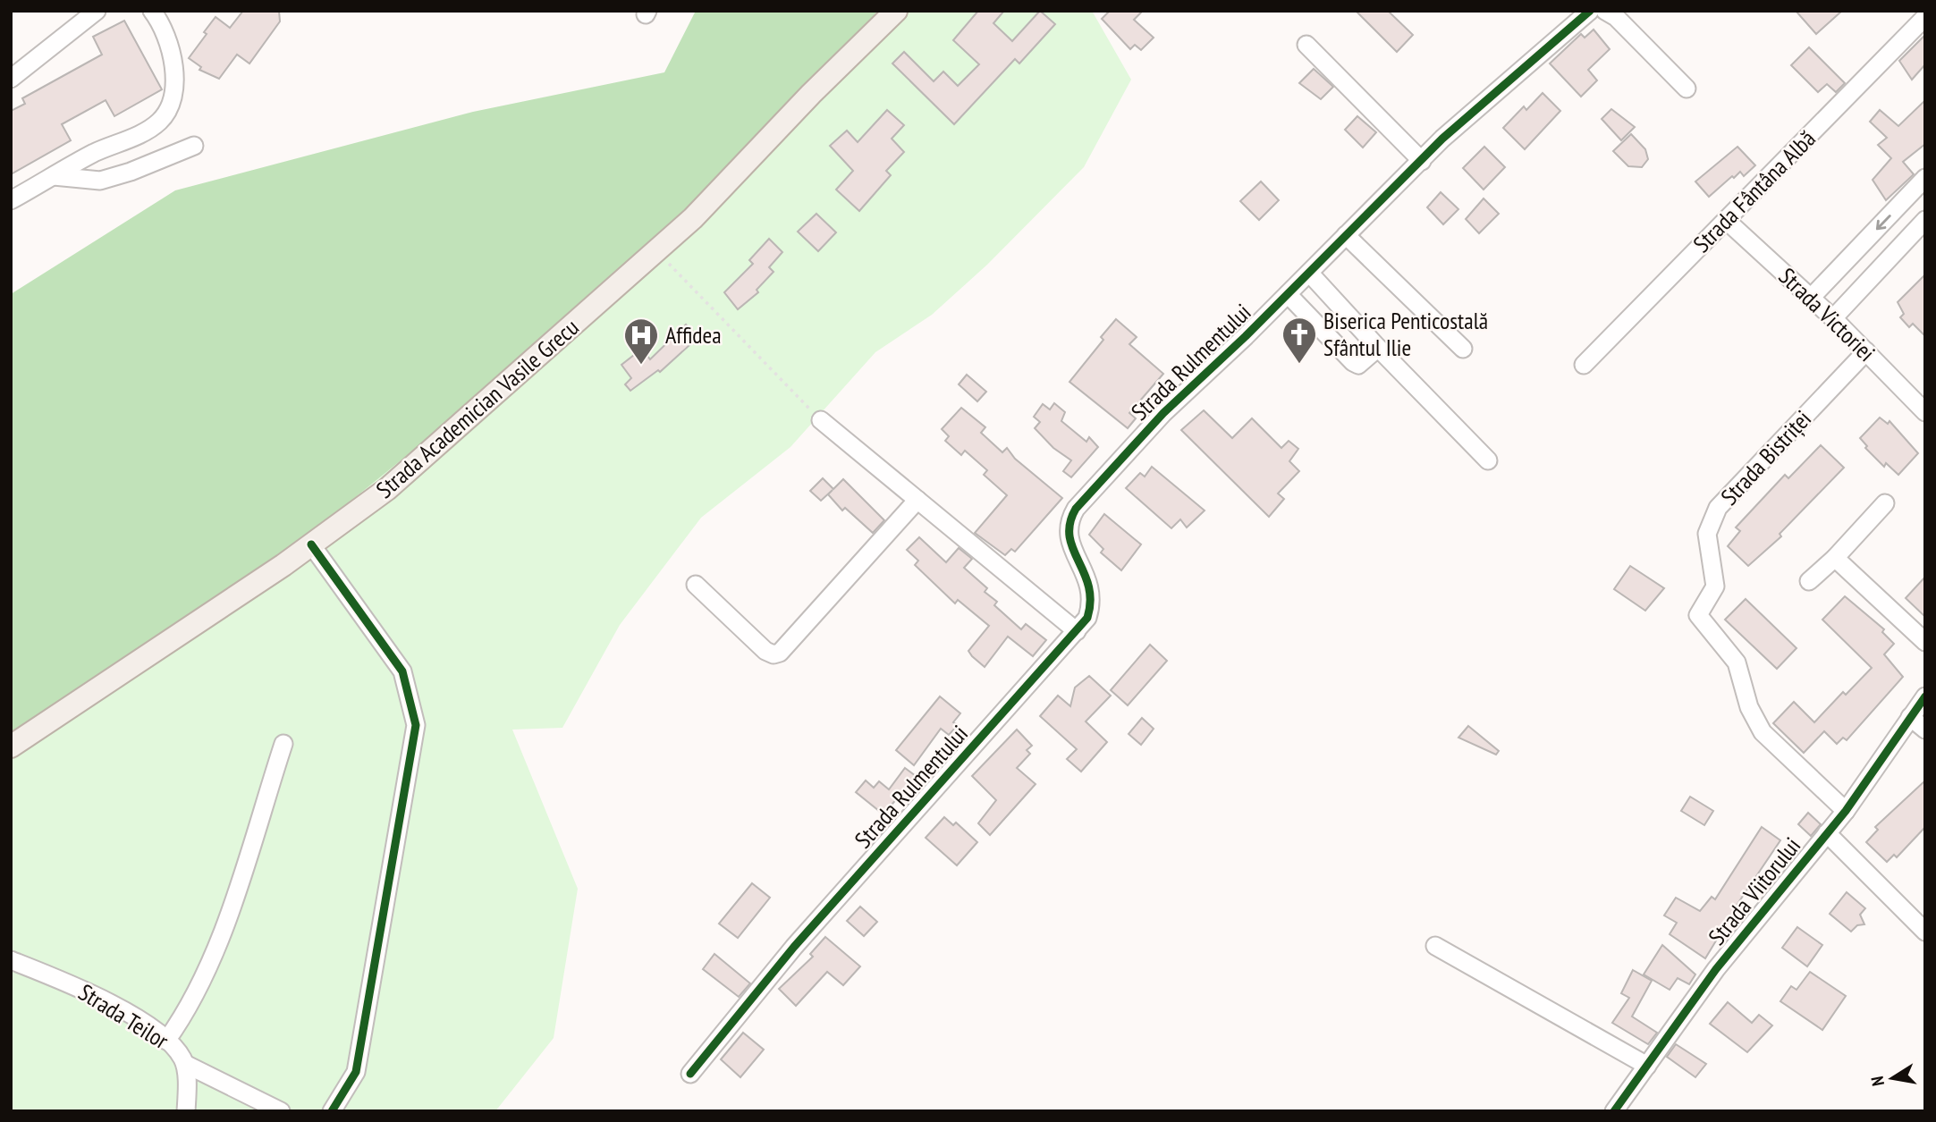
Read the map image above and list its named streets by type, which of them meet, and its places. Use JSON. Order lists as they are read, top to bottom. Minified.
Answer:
{"streets":{"main road":["Strada Academician Vasile Grecu"],"street":["Strada Fântâna Albă","Strada Victoriei","Strada Rulmentului","Strada Bistriței","Strada Viitorului","Strada Teilor"]},"crossings":[["Strada Fântâna Albă","Strada Victoriei"],["Strada Victoriei","Strada Bistriței"],["Strada Bistriței","Strada Viitorului"]],"places":{"church":["Biserica Penticostală Sfântul Ilie"],"hospital":["Affidea"]},"north":"left"}
